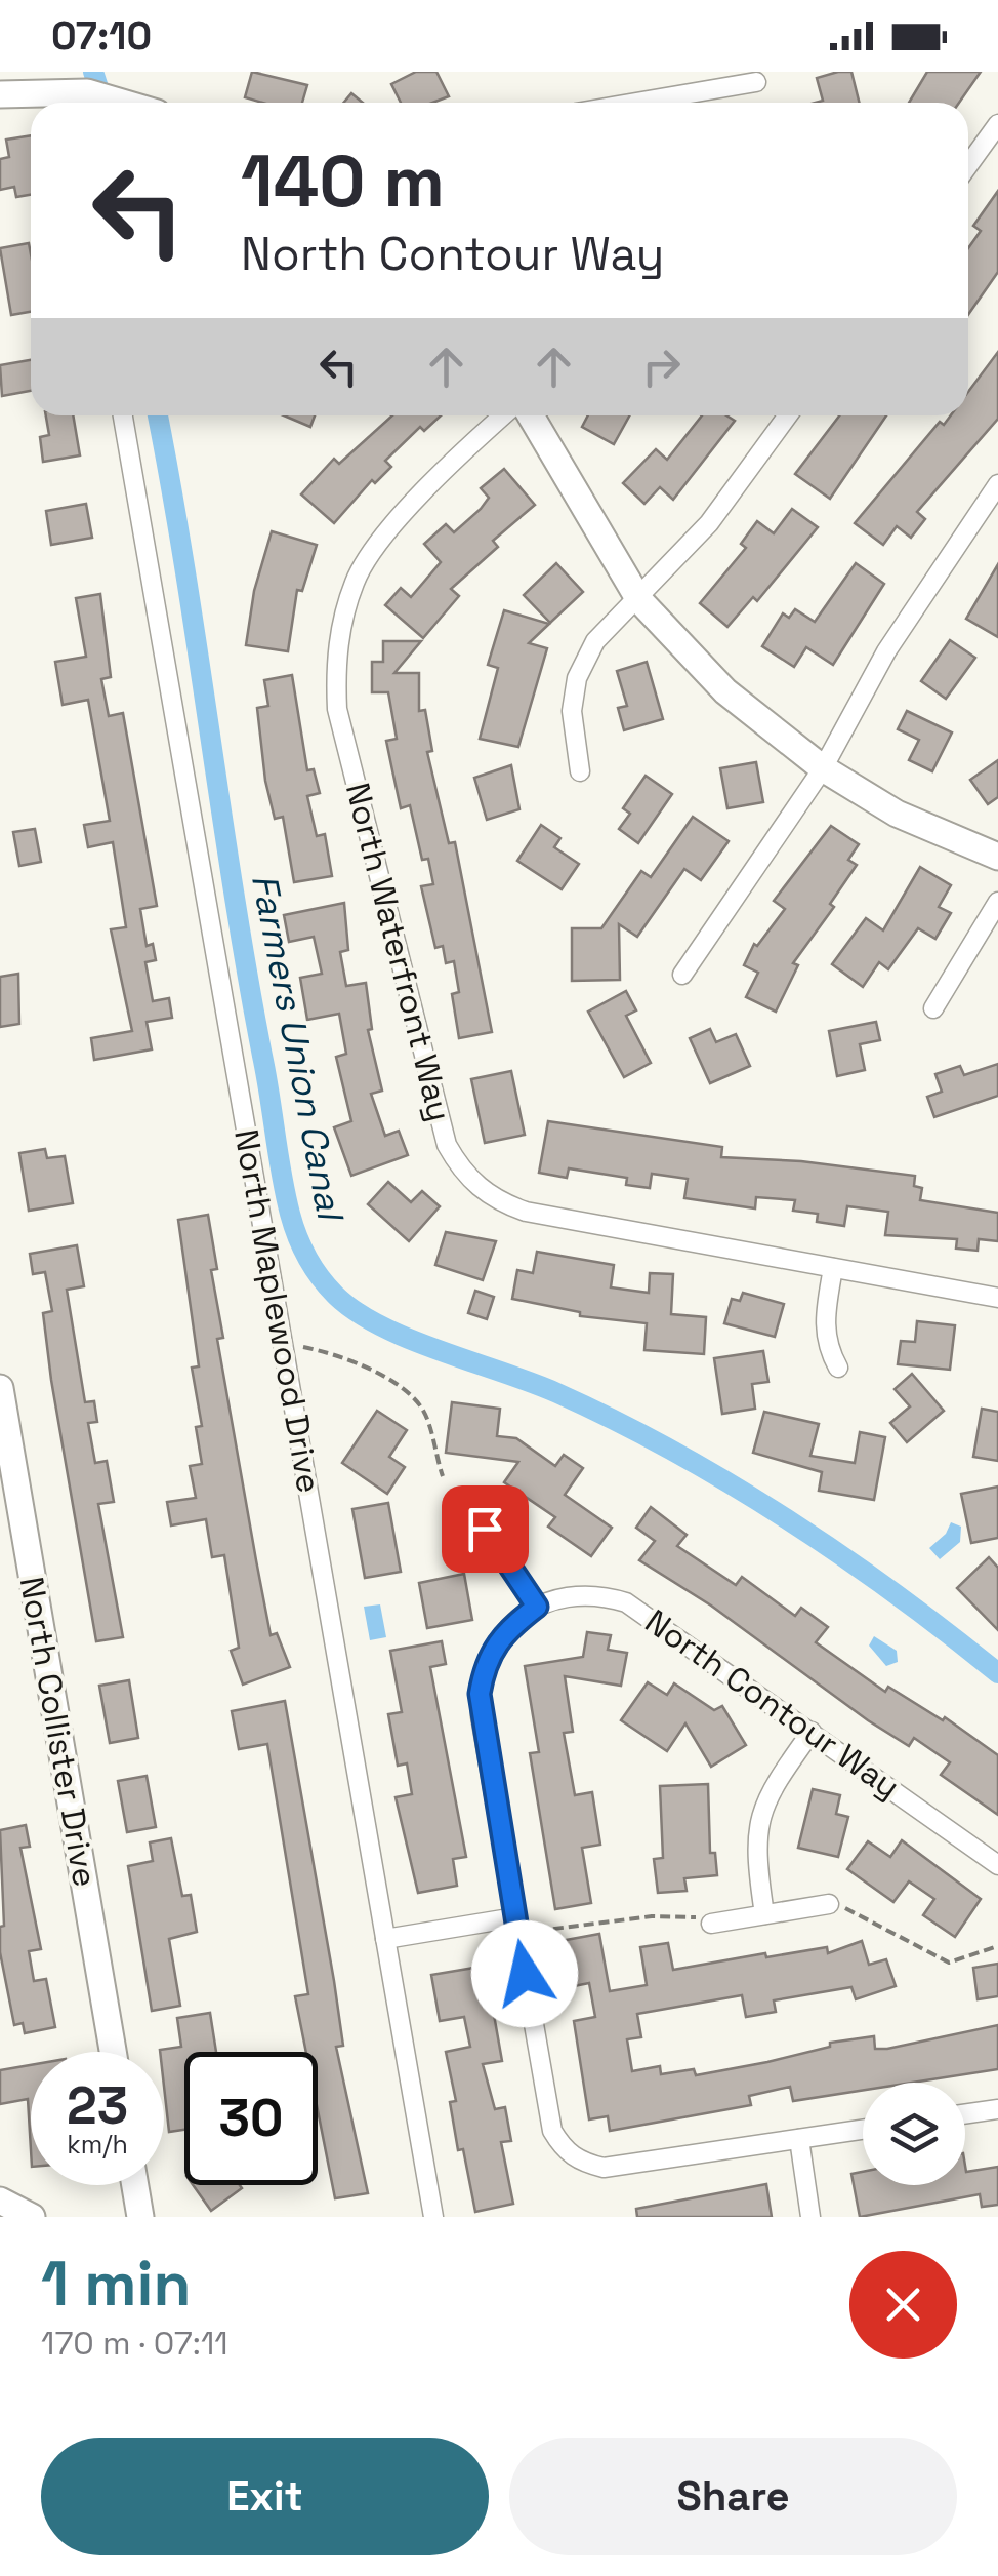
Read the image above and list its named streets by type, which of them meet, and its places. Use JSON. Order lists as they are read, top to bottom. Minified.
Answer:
{"streets":{"street":["North Waterfront Way","North Maplewood Drive","North Contour Way","North Collister Drive"]},"water":["Farmers Union Canal"],"page":{"status":"07:10","turn":["140 m","North Contour Way"],"speed":"23 km/h","limit":"30","heading":["1 min","170 m · 07:11"],"buttons":["Exit","Share"]}}
